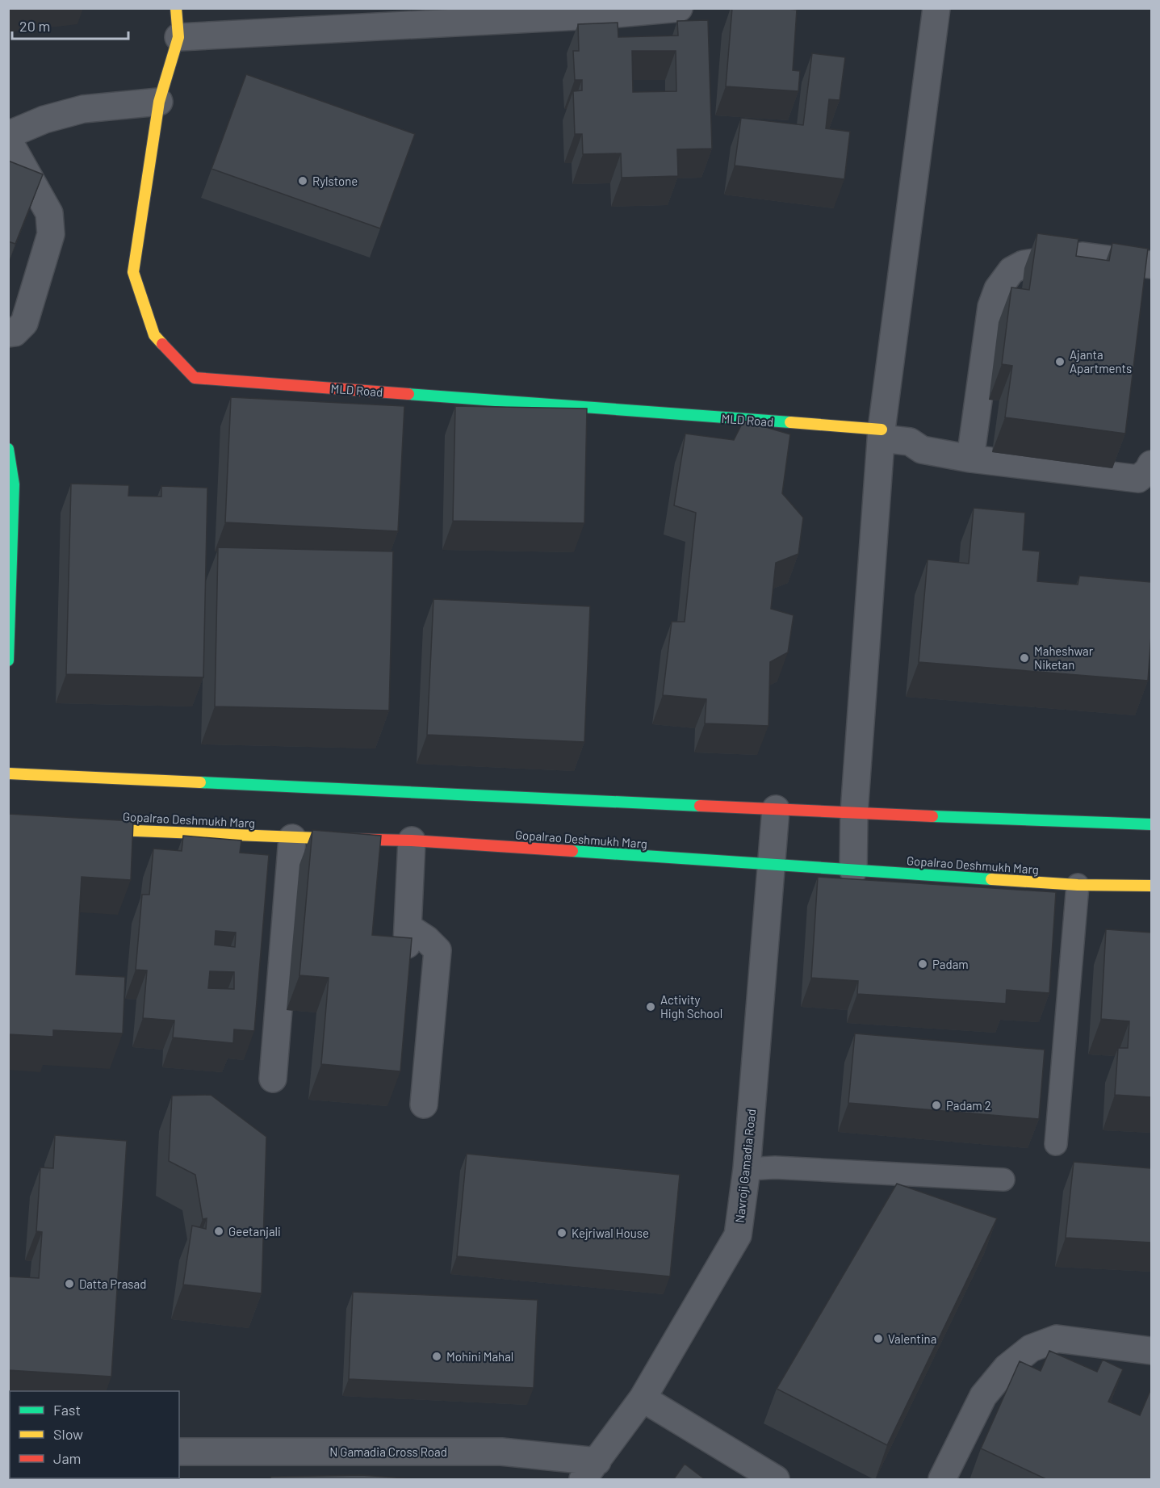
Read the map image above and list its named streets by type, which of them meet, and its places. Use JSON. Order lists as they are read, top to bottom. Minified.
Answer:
{"streets":{"main road":["MLD Road","Gopalrao Deshmukh Marg"],"street":["Navroji Gamadia Road","N Gamadia Cross Road"]},"crossings":[["Gopalrao Deshmukh Marg","Navroji Gamadia Road"],["Navroji Gamadia Road","N Gamadia Cross Road"]],"places":["Rylstone","Ajanta Apartments","Maheshwar Niketan","Padam","Activity High School","Padam 2","Geetanjali","Kejriwal House","Datta Prasad","Valentina","Mohini Mahal"],"legend":["Fast","Slow","Jam"],"scale_bar":"20 m"}
